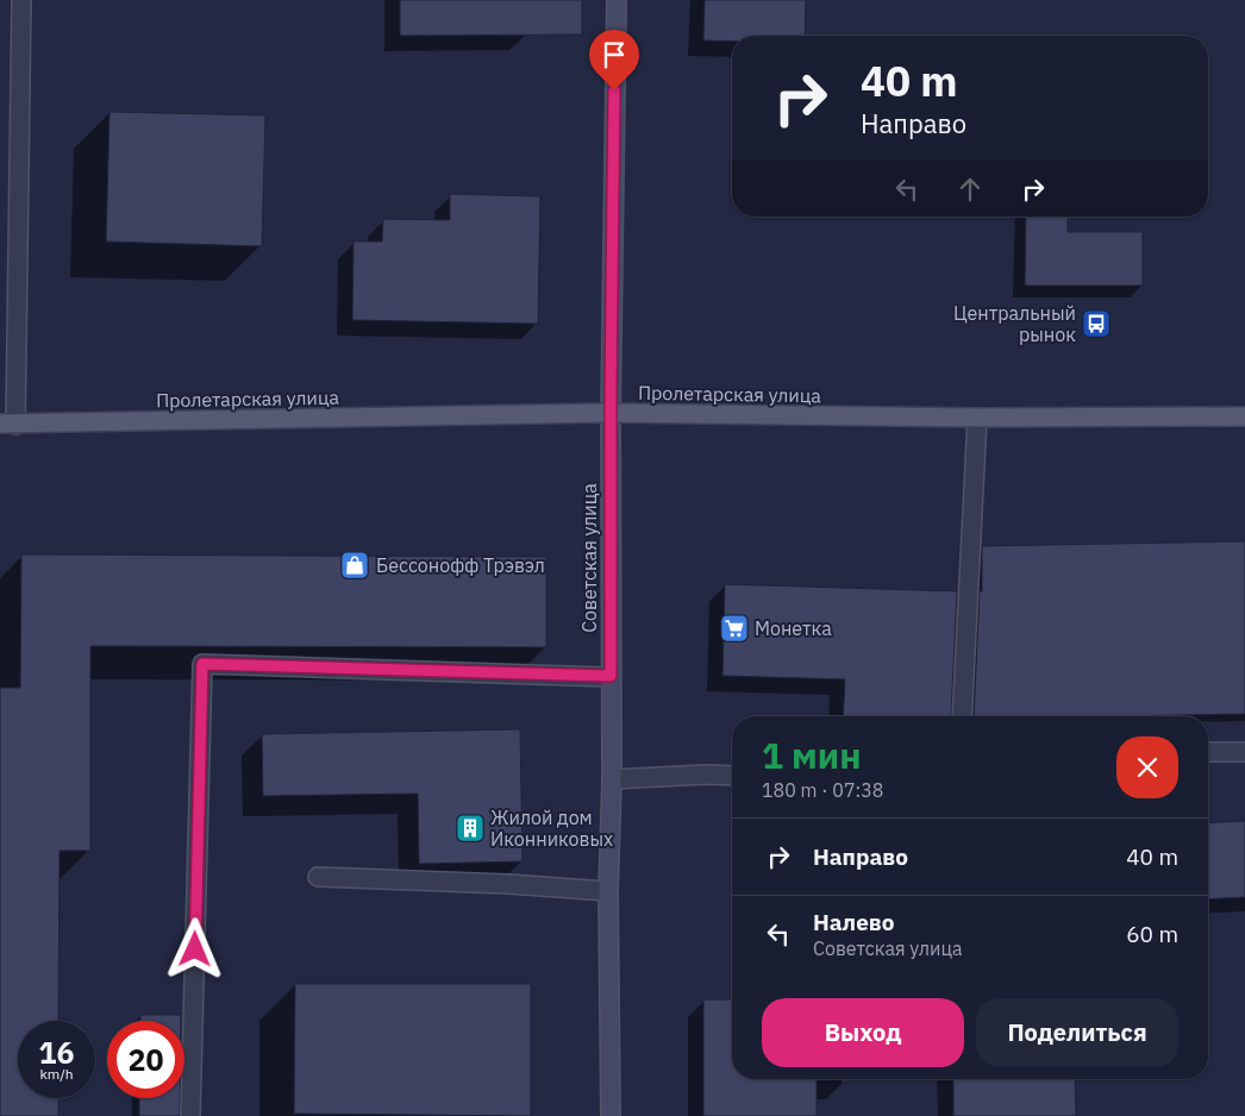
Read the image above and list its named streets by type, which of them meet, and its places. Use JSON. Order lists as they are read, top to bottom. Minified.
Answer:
{"streets":{"main road":["Пролетарская улица"],"street":["Советская улица"]},"crossings":[["Пролетарская улица","Советская улица"]],"places":{"bus stop":["Центральный рынок"],"shop":["Бессонофф Трэвэл"],"supermarket":["Монетка"],"building":["Жилой дом Иконниковых"]},"page":{"turn":["40 m","Направо"],"heading":["1 мин","180 m · 07:38"],"list":[{"name":"Направо","value":"40 m"},{"name":"Налево","note":"Советская улица","value":"60 m"}],"buttons":["Выход","Поделиться"],"speed":"16 km/h","limit":"20"}}
